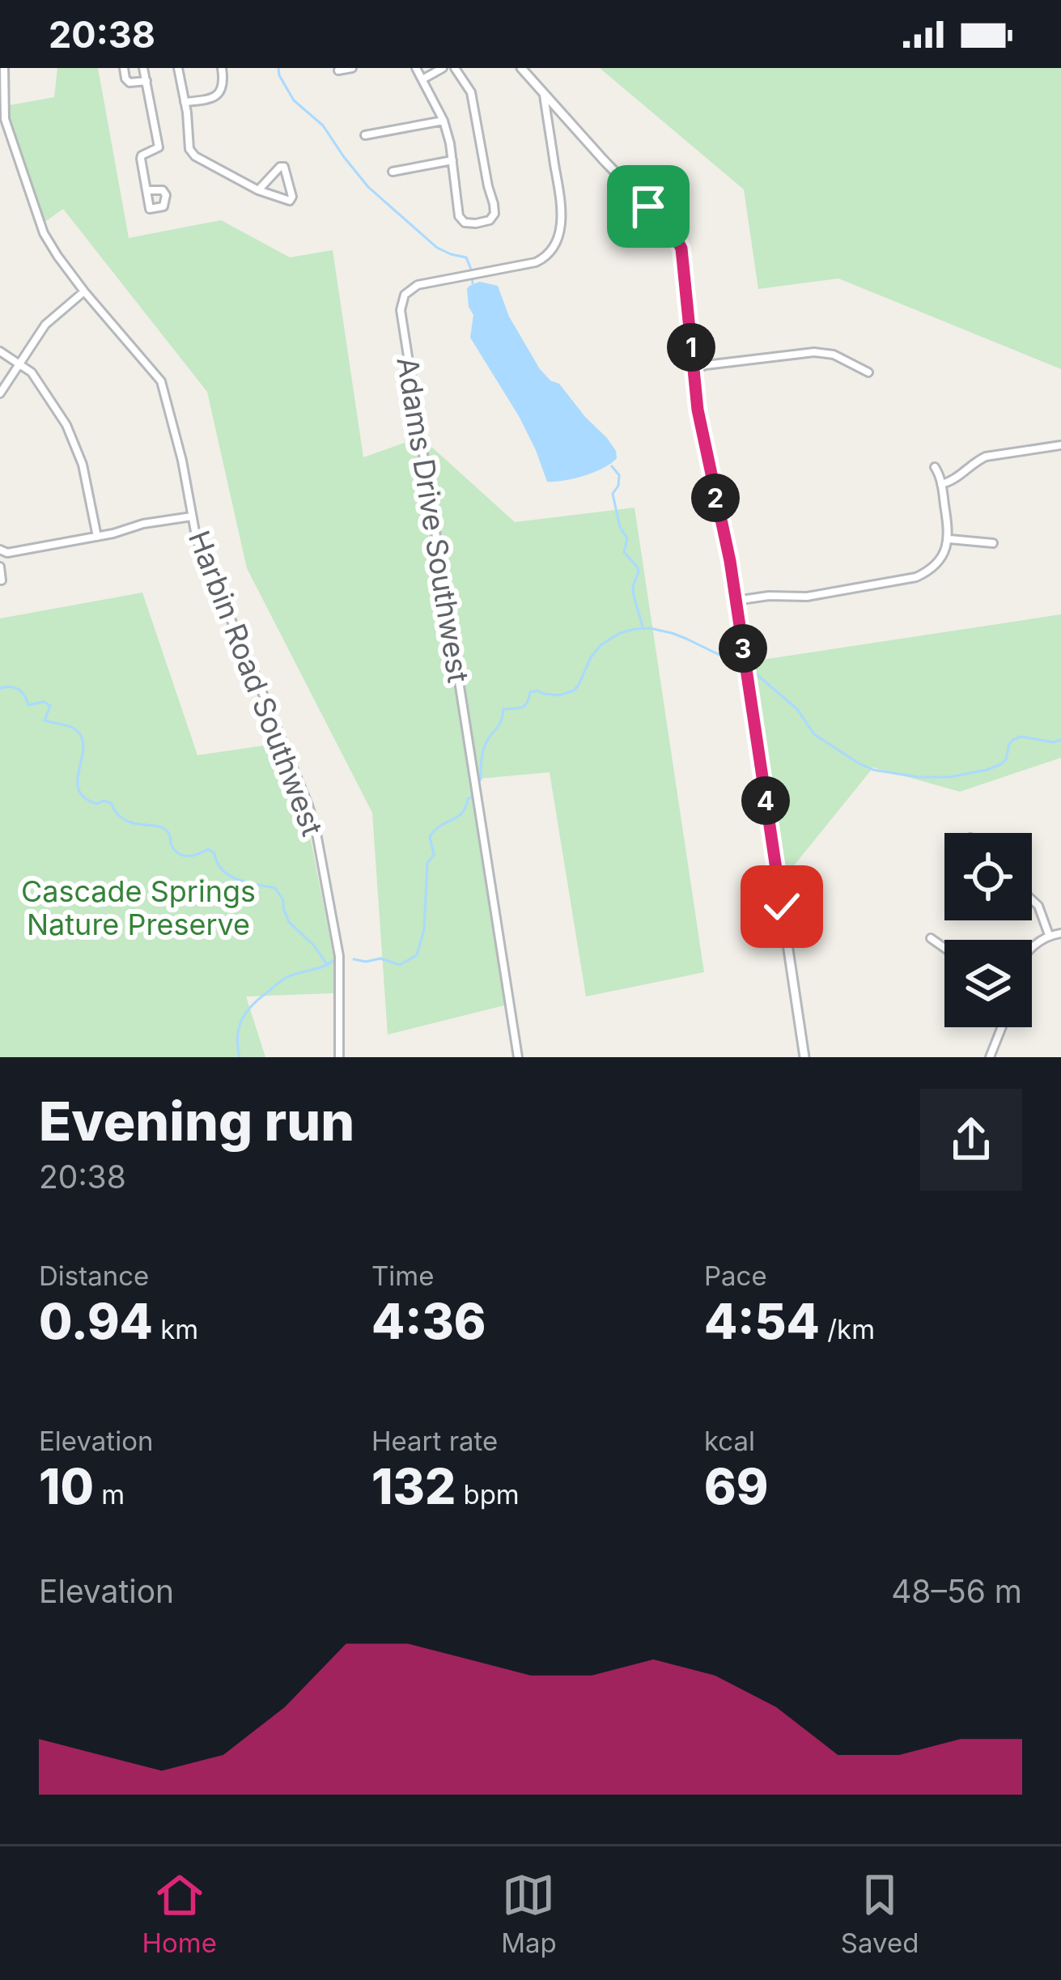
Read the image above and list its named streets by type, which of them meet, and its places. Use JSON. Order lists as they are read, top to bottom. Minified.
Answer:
{"streets":{"street":["Adams Drive Southwest","Harbin Road Southwest"]},"parks":["Cascade Springs Nature Preserve"],"page":{"status":"20:38","pins":["1","2","3","4"],"heading":["Evening run","20:38"],"stats":[["Distance","0.94 km"],["Time","4:36"],["Pace","4:54 /km"],["Elevation","10 m"],["Heart rate","132 bpm"],["kcal","69"]],"chart":["Elevation","48–56 m"],"tabs":["Home","Map","Saved"]}}
